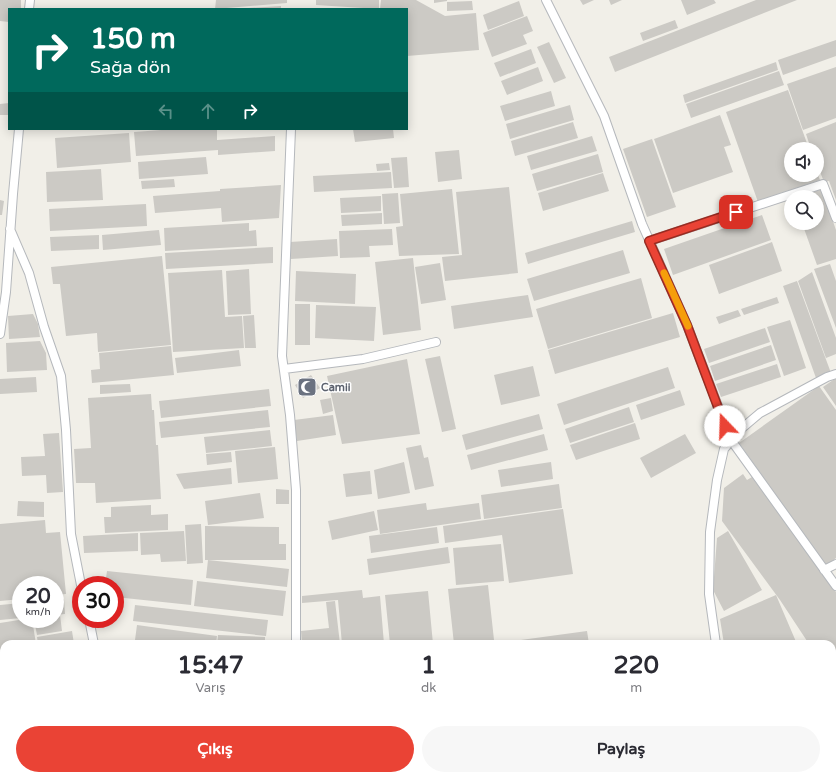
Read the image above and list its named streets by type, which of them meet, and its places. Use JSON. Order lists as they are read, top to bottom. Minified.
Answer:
{"places":{"mosque":["Camii"]},"page":{"turn":["150 m","Sağa dön"],"speed":"20 km/h","limit":"30","eta":["15:47","Varış","1","dk","220","m"],"buttons":["Çıkış","Paylaş"]}}
